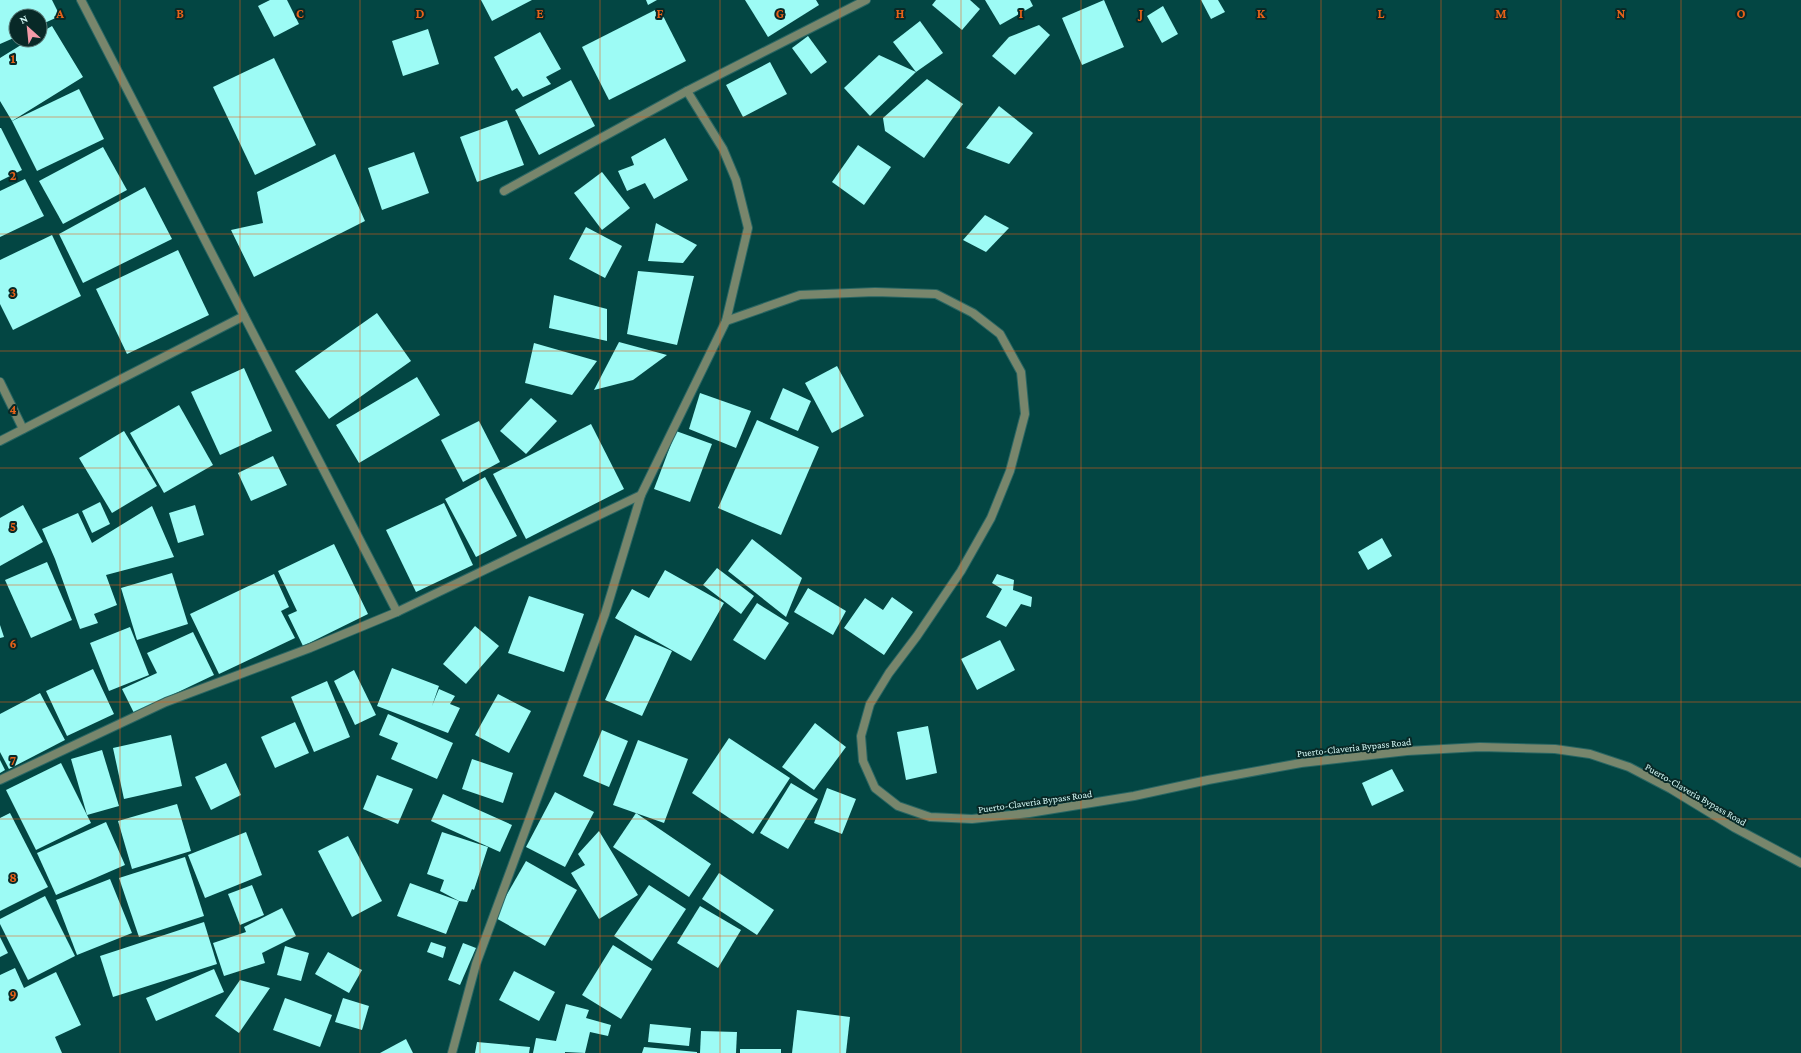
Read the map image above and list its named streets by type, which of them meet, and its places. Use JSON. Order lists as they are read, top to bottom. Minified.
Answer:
{"streets":{"street":["Puerto-Claveria Bypass Road"]},"north":"top left","grid":{"columns":["A","B","C","D","E","F","G","H","I","J","K","L","M","N","O"],"rows":["1","2","3","4","5","6","7","8","9"]}}
